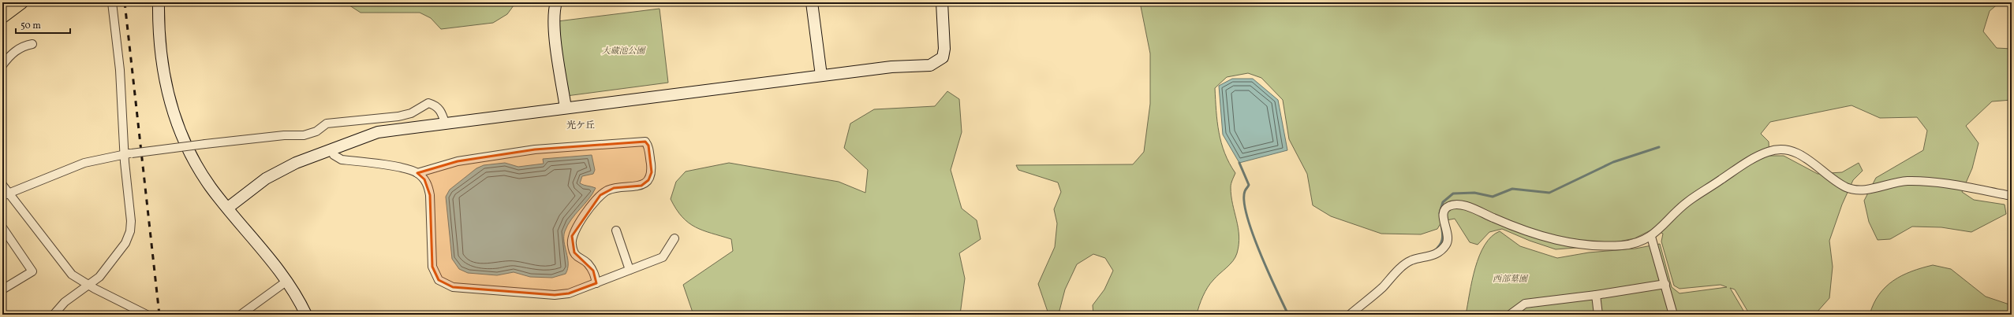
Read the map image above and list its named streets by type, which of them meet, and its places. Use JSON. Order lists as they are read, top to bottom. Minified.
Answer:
{"districts":["光ケ丘"],"parks":["大蔵池公園","西部墓園"],"scale_bar":"50 m"}
